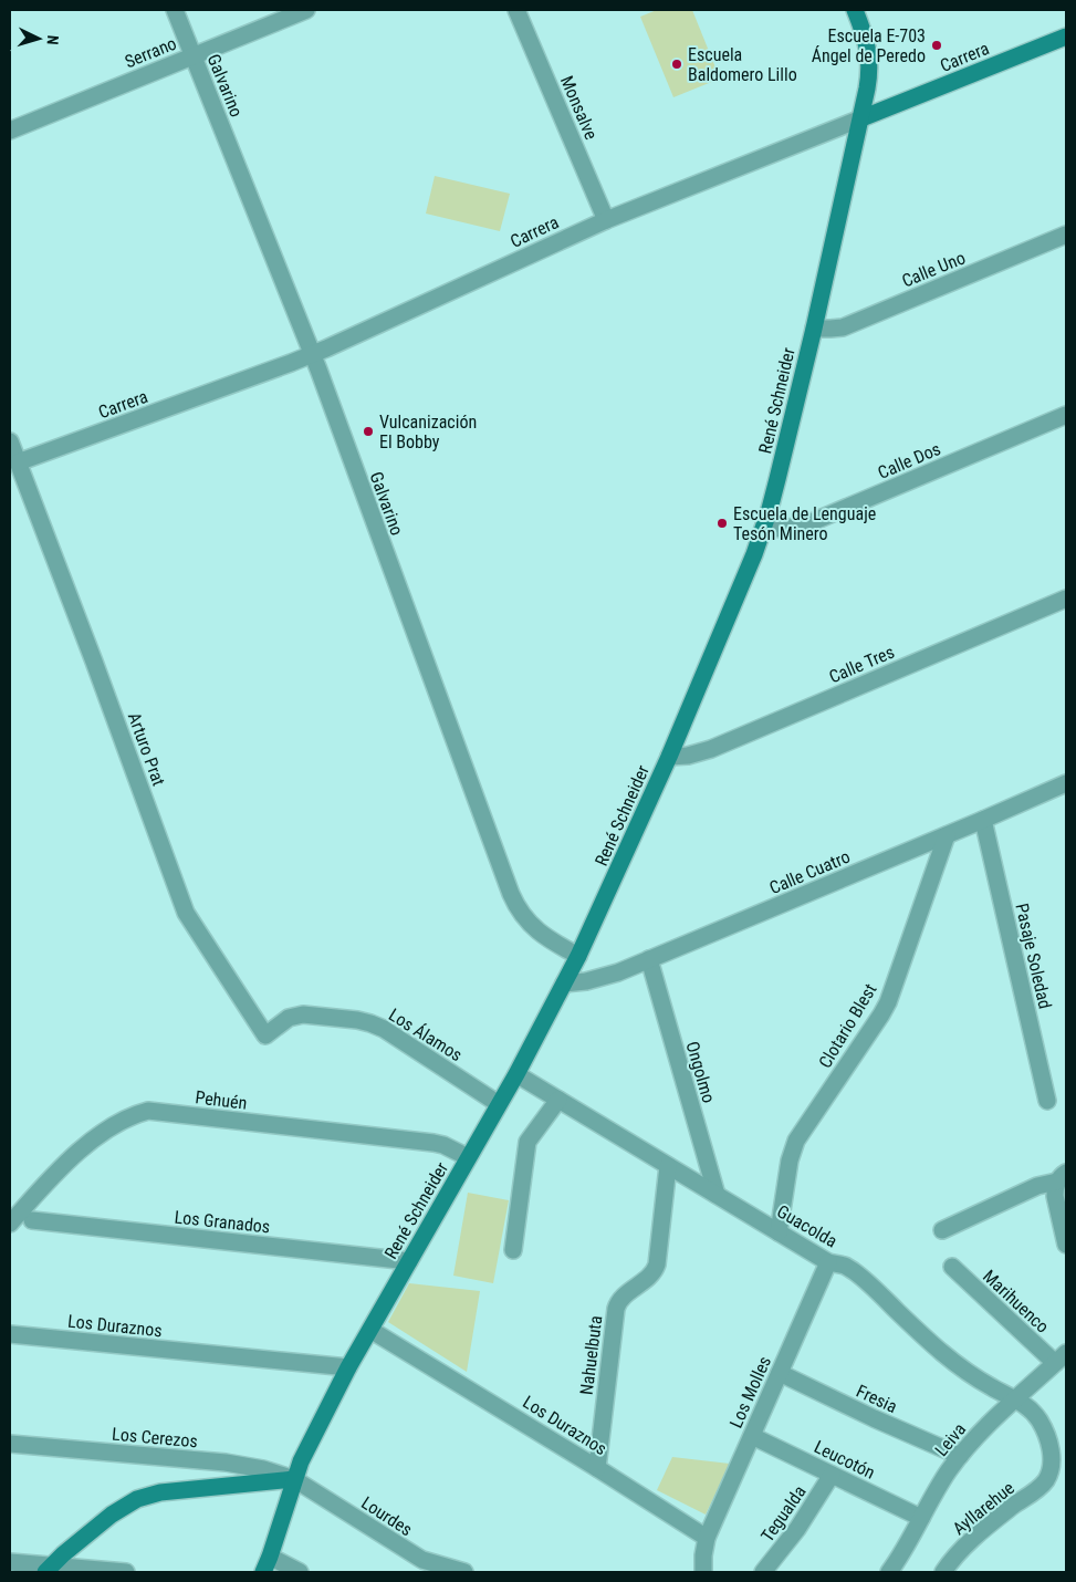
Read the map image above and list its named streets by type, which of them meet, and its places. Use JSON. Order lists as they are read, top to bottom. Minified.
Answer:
{"streets":{"main road":["Carrera","René Schneider"],"street":["Serrano","Galvarino","Monsalve","Calle Uno","Calle Dos","Calle Tres","Arturo Prat","Calle Cuatro","Pasaje Soledad","Clotario Blest","Los Álamos","Ongolmo","Pehuén","Los Granados","Guacolda","Marihuenco","Los Duraznos","Nahuelbuta","Los Molles","Fresia","Los Cerezos","Leiva","Leucotón","Ayllarehue","Tegualda","Lourdes"]},"crossings":[["Serrano","Galvarino"],["Carrera","Galvarino"],["Carrera","Monsalve"],["Carrera","René Schneider"],["Carrera","Arturo Prat"],["Galvarino","René Schneider"],["Calle Uno","René Schneider"],["René Schneider","Calle Dos"],["René Schneider","Calle Tres"],["René Schneider","Calle Cuatro"],["René Schneider","Los Álamos"],["René Schneider","Pehuén"],["René Schneider","Los Granados"],["René Schneider","Guacolda"],["René Schneider","Los Duraznos"],["René Schneider","Los Cerezos"],["René Schneider","Lourdes"],["Arturo Prat","Los Álamos"],["Calle Cuatro","Pasaje Soledad"],["Calle Cuatro","Clotario Blest"],["Calle Cuatro","Ongolmo"],["Clotario Blest","Guacolda"],["Ongolmo","Guacolda"],["Guacolda","Nahuelbuta"],["Guacolda","Los Molles"],["Guacolda","Leiva"],["Guacolda","Ayllarehue"],["Marihuenco","Leiva"],["Los Duraznos","Nahuelbuta"],["Los Duraznos","Los Molles"],["Los Molles","Fresia"],["Los Molles","Leucotón"],["Fresia","Leiva"],["Los Cerezos","Lourdes"],["Leiva","Leucotón"],["Leucotón","Tegualda"]],"places":["Escuela E-703 Ángel de Peredo","Escuela Baldomero Lillo","Vulcanización El Bobby","Escuela de Lenguaje Tesón Minero"],"north":"right"}
